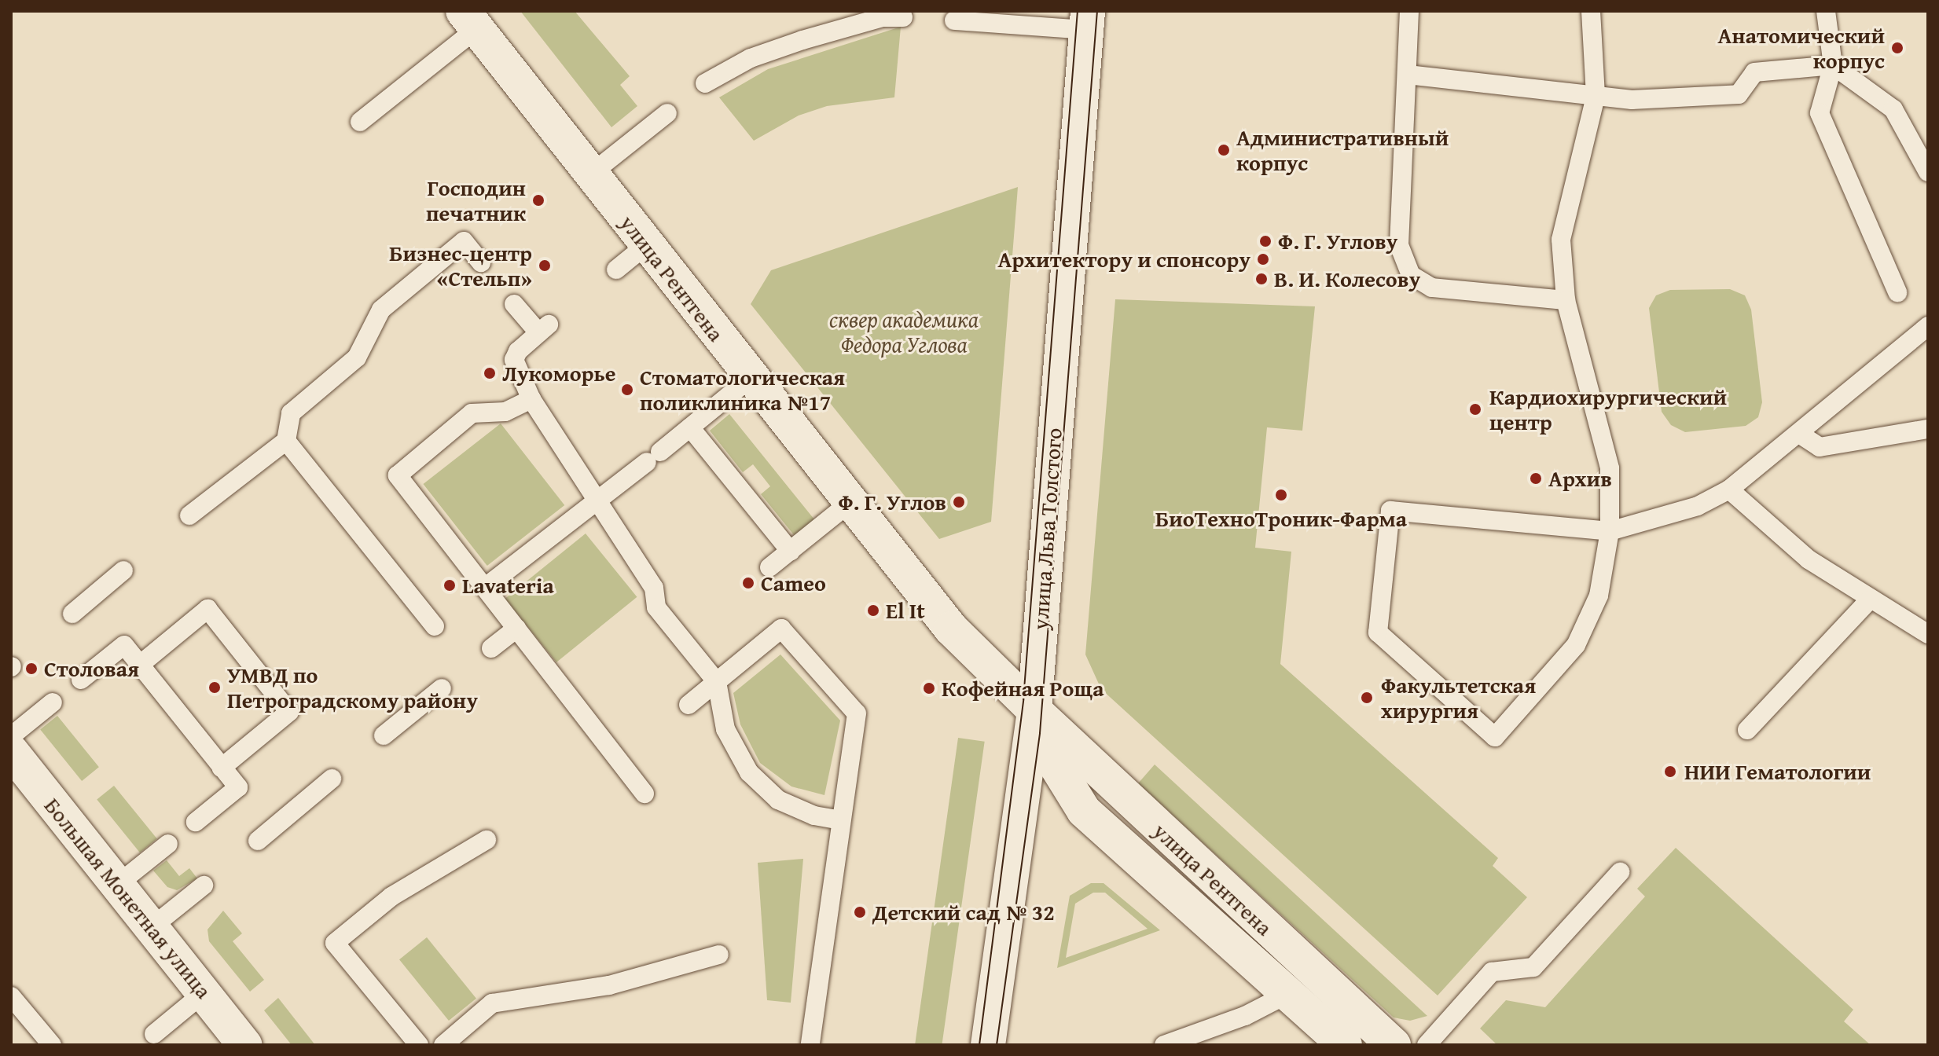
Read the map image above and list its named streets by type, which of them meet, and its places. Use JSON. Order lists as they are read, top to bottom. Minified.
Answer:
{"streets":{"street":["улица Рентгена","улица Льва Толстого","Большая Монетная улица"]},"crossings":[["улица Рентгена","улица Льва Толстого"]],"parks":["сквер академика Федора Углова"],"places":["Анатомический корпус","Административный корпус","Господин печатник","Ф. Г. Углову","Архитектору и спонсору","Бизнес-центр «Стельп»","В. И. Колесову","Лукоморье","Стоматологическая поликлиника №17","Кардиохирургический центр","Архив","БиоТехноТроник-Фарма","Ф. Г. Углов","Cameo","Lavateria","El It","Столовая","УМВД по Петроградскому району","Кофейная Роща","Факультетская хирургия","НИИ Гематологии","Детский сад № 32"]}
